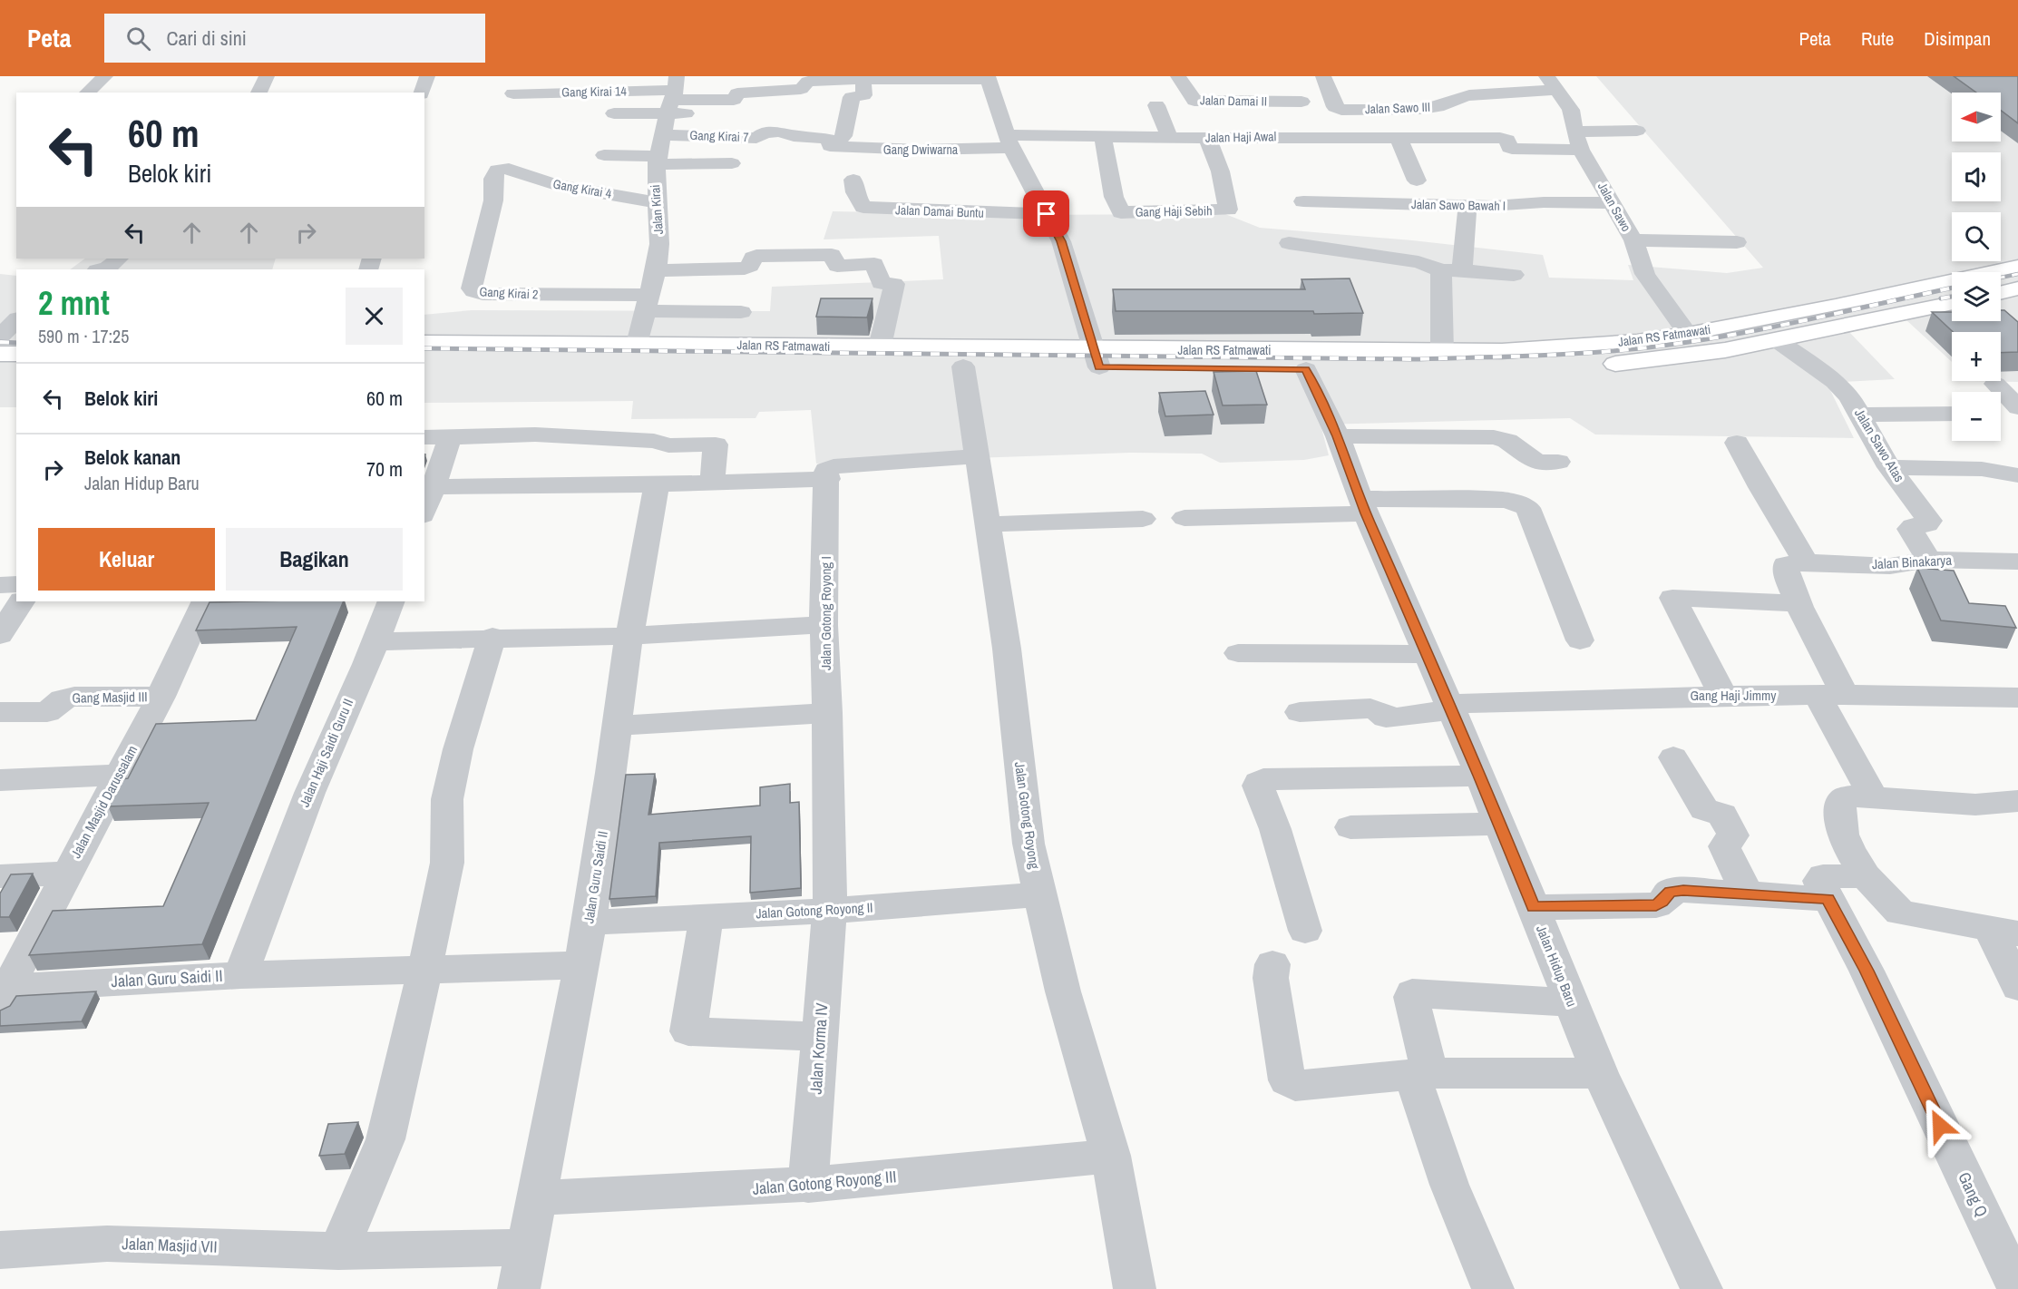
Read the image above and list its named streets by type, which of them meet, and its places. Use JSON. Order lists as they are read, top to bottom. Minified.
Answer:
{"streets":{"main road":["Jalan RS Fatmawati"],"street":["Gang Kirai 14","Jalan Damai II","Jalan Sawo III","Gang Kirai 7","Jalan Haji Awal","Gang Dwiwarna","Gang Kirai 4","Jalan Sawo Bawah I","Jalan Sawo","Jalan Kirai","Jalan Damai Buntu","Gang Haji Sebih","Gang Kirai 2","Jalan Sawo Atas","Jalan Binakarya","Jalan Gotong Royong I","Gang Haji Jimmy","Gang Masjid III","Jalan Haji Saidi Guru II","Jalan Masjid Darussalam","Jalan Gotong Royong","Jalan Guru Saidi II","Jalan Gotong Royong II","Jalan Hidup Baru","Jalan Korma IV","Jalan Gotong Royong III","Gang Q","Jalan Masjid VII"]},"crossings":[["Gang Kirai 14","Jalan Kirai"],["Jalan Sawo III","Jalan Sawo"],["Gang Kirai 7","Gang Dwiwarna"],["Gang Kirai 7","Jalan Kirai"],["Jalan Haji Awal","Gang Dwiwarna"],["Jalan Haji Awal","Jalan Sawo"],["Jalan Haji Awal","Gang Haji Sebih"],["Gang Kirai 4","Jalan Kirai"],["Gang Kirai 4","Gang Kirai 2"],["Jalan Sawo Bawah I","Jalan Sawo"],["Jalan Sawo","Jalan RS Fatmawati"],["Jalan Kirai","Gang Kirai 2"],["Jalan Kirai","Jalan RS Fatmawati"],["Jalan RS Fatmawati","Jalan Sawo Atas"],["Jalan RS Fatmawati","Jalan Gotong Royong"],["Jalan RS Fatmawati","Jalan Hidup Baru"],["Jalan Sawo Atas","Jalan Binakarya"],["Jalan Gotong Royong I","Jalan Gotong Royong II"],["Jalan Gotong Royong I","Jalan Korma IV"],["Gang Haji Jimmy","Jalan Hidup Baru"],["Gang Masjid III","Jalan Masjid Darussalam"],["Jalan Haji Saidi Guru II","Jalan Guru Saidi II"],["Jalan Masjid Darussalam","Jalan Guru Saidi II"],["Jalan Gotong Royong","Jalan Gotong Royong II"],["Jalan Gotong Royong","Jalan Gotong Royong III"],["Jalan Guru Saidi II","Jalan Gotong Royong II"],["Jalan Gotong Royong II","Jalan Korma IV"],["Jalan Korma IV","Jalan Gotong Royong III"]],"north":"left","page":{"header":"Peta","search":"Cari di sini","nav":["Peta","Rute","Disimpan"],"map_buttons":["+","−"],"turn":["60 m","Belok kiri"],"heading":["2 mnt","590 m · 17:25"],"list":[{"name":"Belok kiri","value":"60 m"},{"name":"Belok kanan","note":"Jalan Hidup Baru","value":"70 m"}],"buttons":["Keluar","Bagikan"]}}
